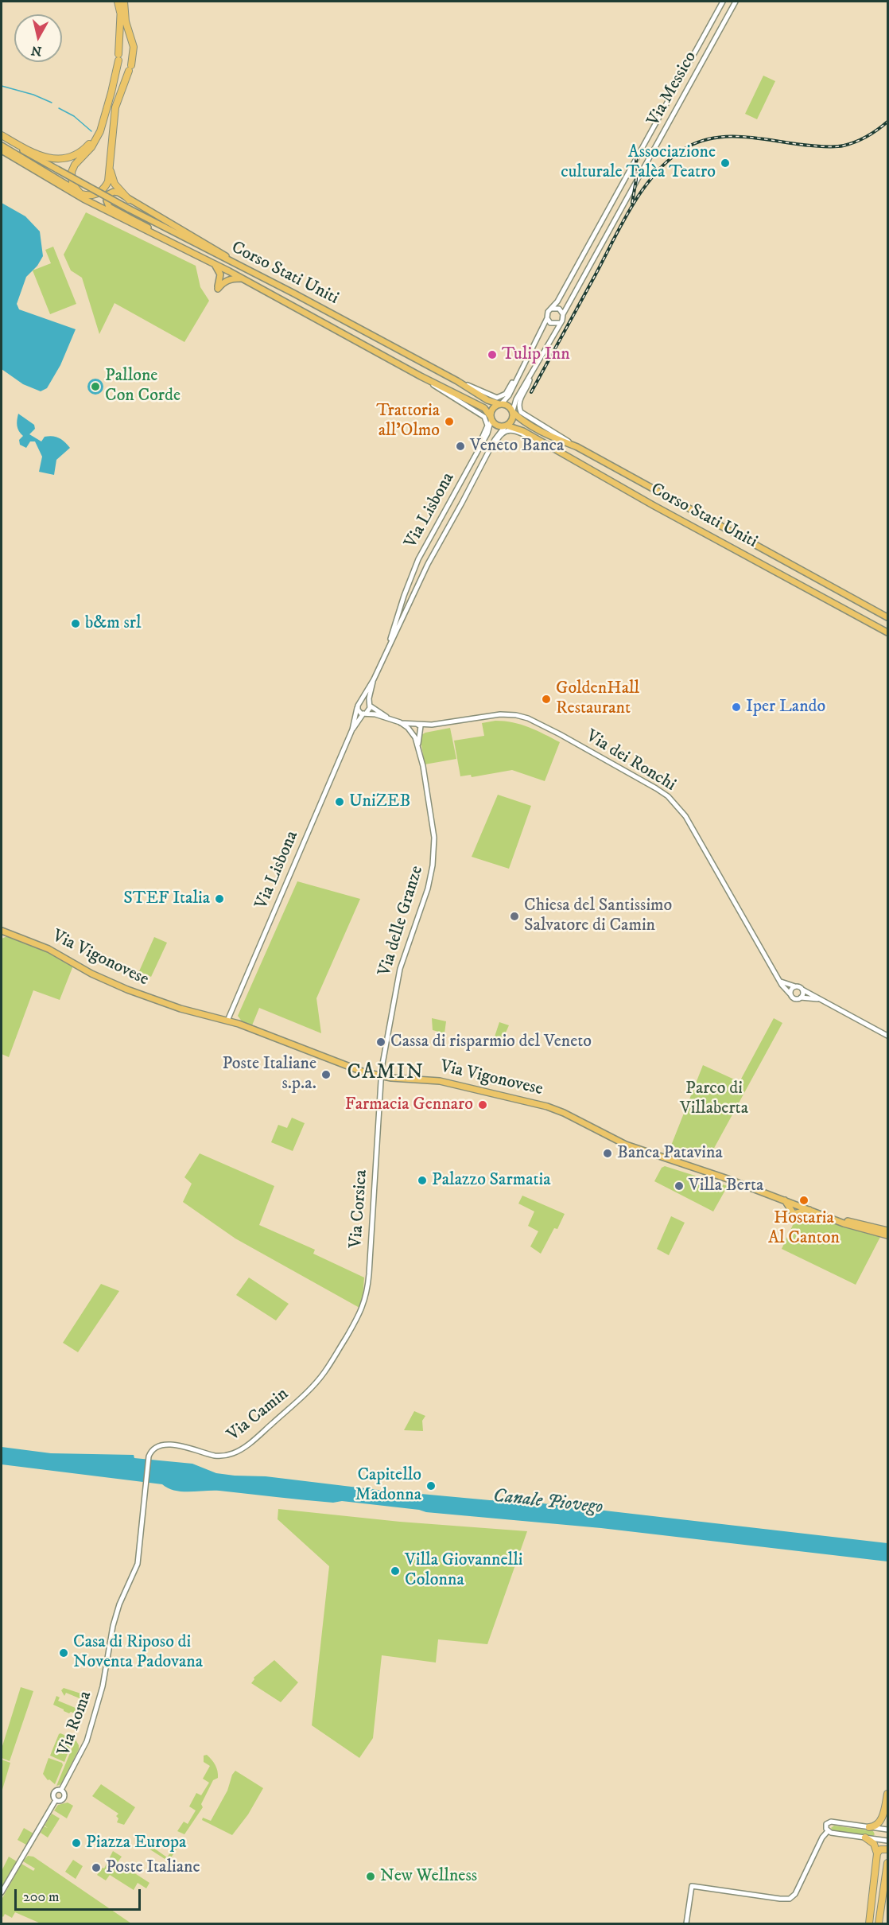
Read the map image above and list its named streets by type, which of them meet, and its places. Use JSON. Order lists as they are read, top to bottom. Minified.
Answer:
{"streets":{"main road":["Corso Stati Uniti","Via Vigonovese"],"street":["Via Messico","Via Lisbona","Via dei Ronchi","Via delle Granze","Via Corsica","Via Camin","Via Roma"]},"crossings":[["Via Messico","Corso Stati Uniti"],["Via Messico","Via Lisbona"],["Corso Stati Uniti","Via Lisbona"],["Via Lisbona","Via delle Granze"],["Via Lisbona","Via Vigonovese"],["Via dei Ronchi","Via delle Granze"],["Via delle Granze","Via Vigonovese"],["Via delle Granze","Via Corsica"],["Via Vigonovese","Via Corsica"],["Via Corsica","Via Camin"],["Via Camin","Via Roma"]],"districts":["CAMIN"],"water":["Canale Piovego"],"parks":["Parco di Villaberta"],"places":["Associazione culturale Talèa Teatro","Tulip Inn","Pallone Con Corde","Trattoria all'Olmo","Veneto Banca","b&m srl","GoldenHall Restaurant","Iper Lando","UniZEB","STEF Italia","Chiesa del Santissimo Salvatore di Camin","Cassa di risparmio del Veneto","Poste Italiane s.p.a.","Farmacia Gennaro","Banca Patavina","Palazzo Sarmatia","Villa Berta","Hostaria Al Canton","Capitello Madonna","Villa Giovannelli Colonna","Casa di Riposo di Noventa Padovana","Piazza Europa","Poste Italiane","New Wellness"],"scale_bar":"200 m","north":"bottom"}
